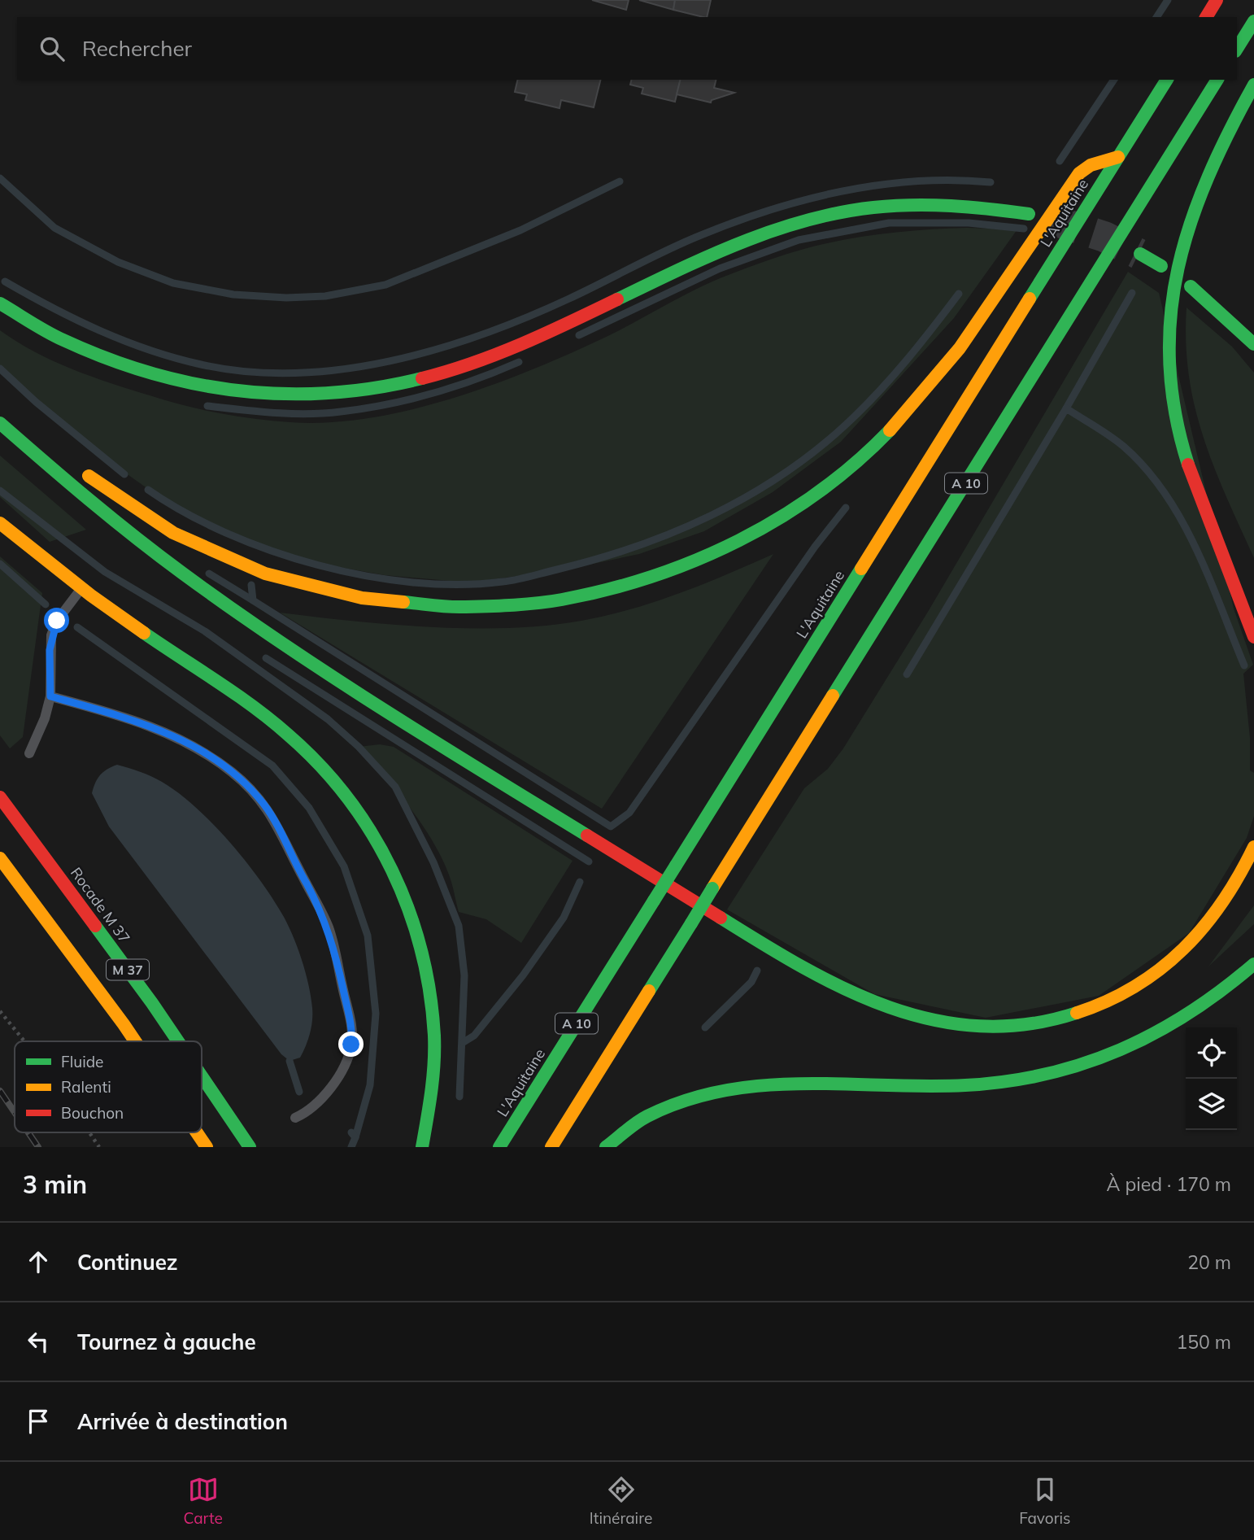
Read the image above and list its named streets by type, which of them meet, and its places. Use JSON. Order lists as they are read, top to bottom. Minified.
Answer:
{"streets":{"highway":["L'Aquitaine","A 10","Rocade M 37","M 37"]},"legend":["Fluide","Ralenti","Bouchon"],"page":{"search":"Rechercher","heading":["3 min","À pied · 170 m"],"list":[["Continuez","20 m"],["Tournez à gauche","150 m"],"Arrivée à destination"],"nav":["Carte","Itinéraire","Favoris"]}}
